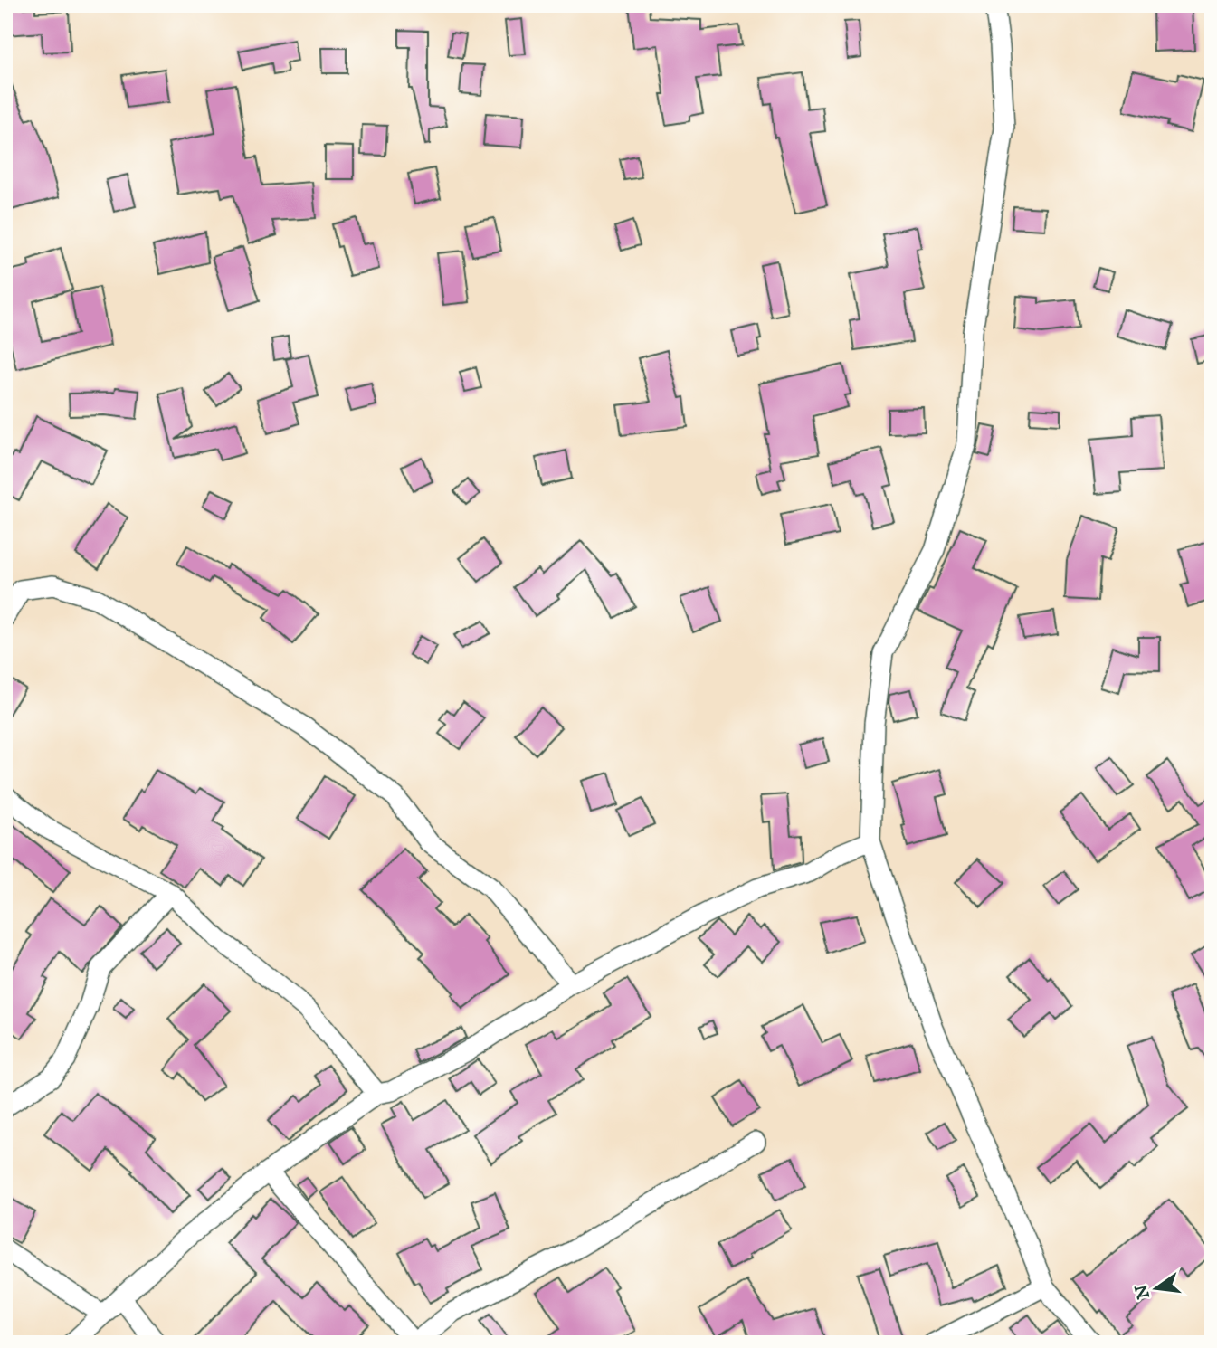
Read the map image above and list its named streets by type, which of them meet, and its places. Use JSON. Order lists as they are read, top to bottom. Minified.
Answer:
{"north":"left"}
